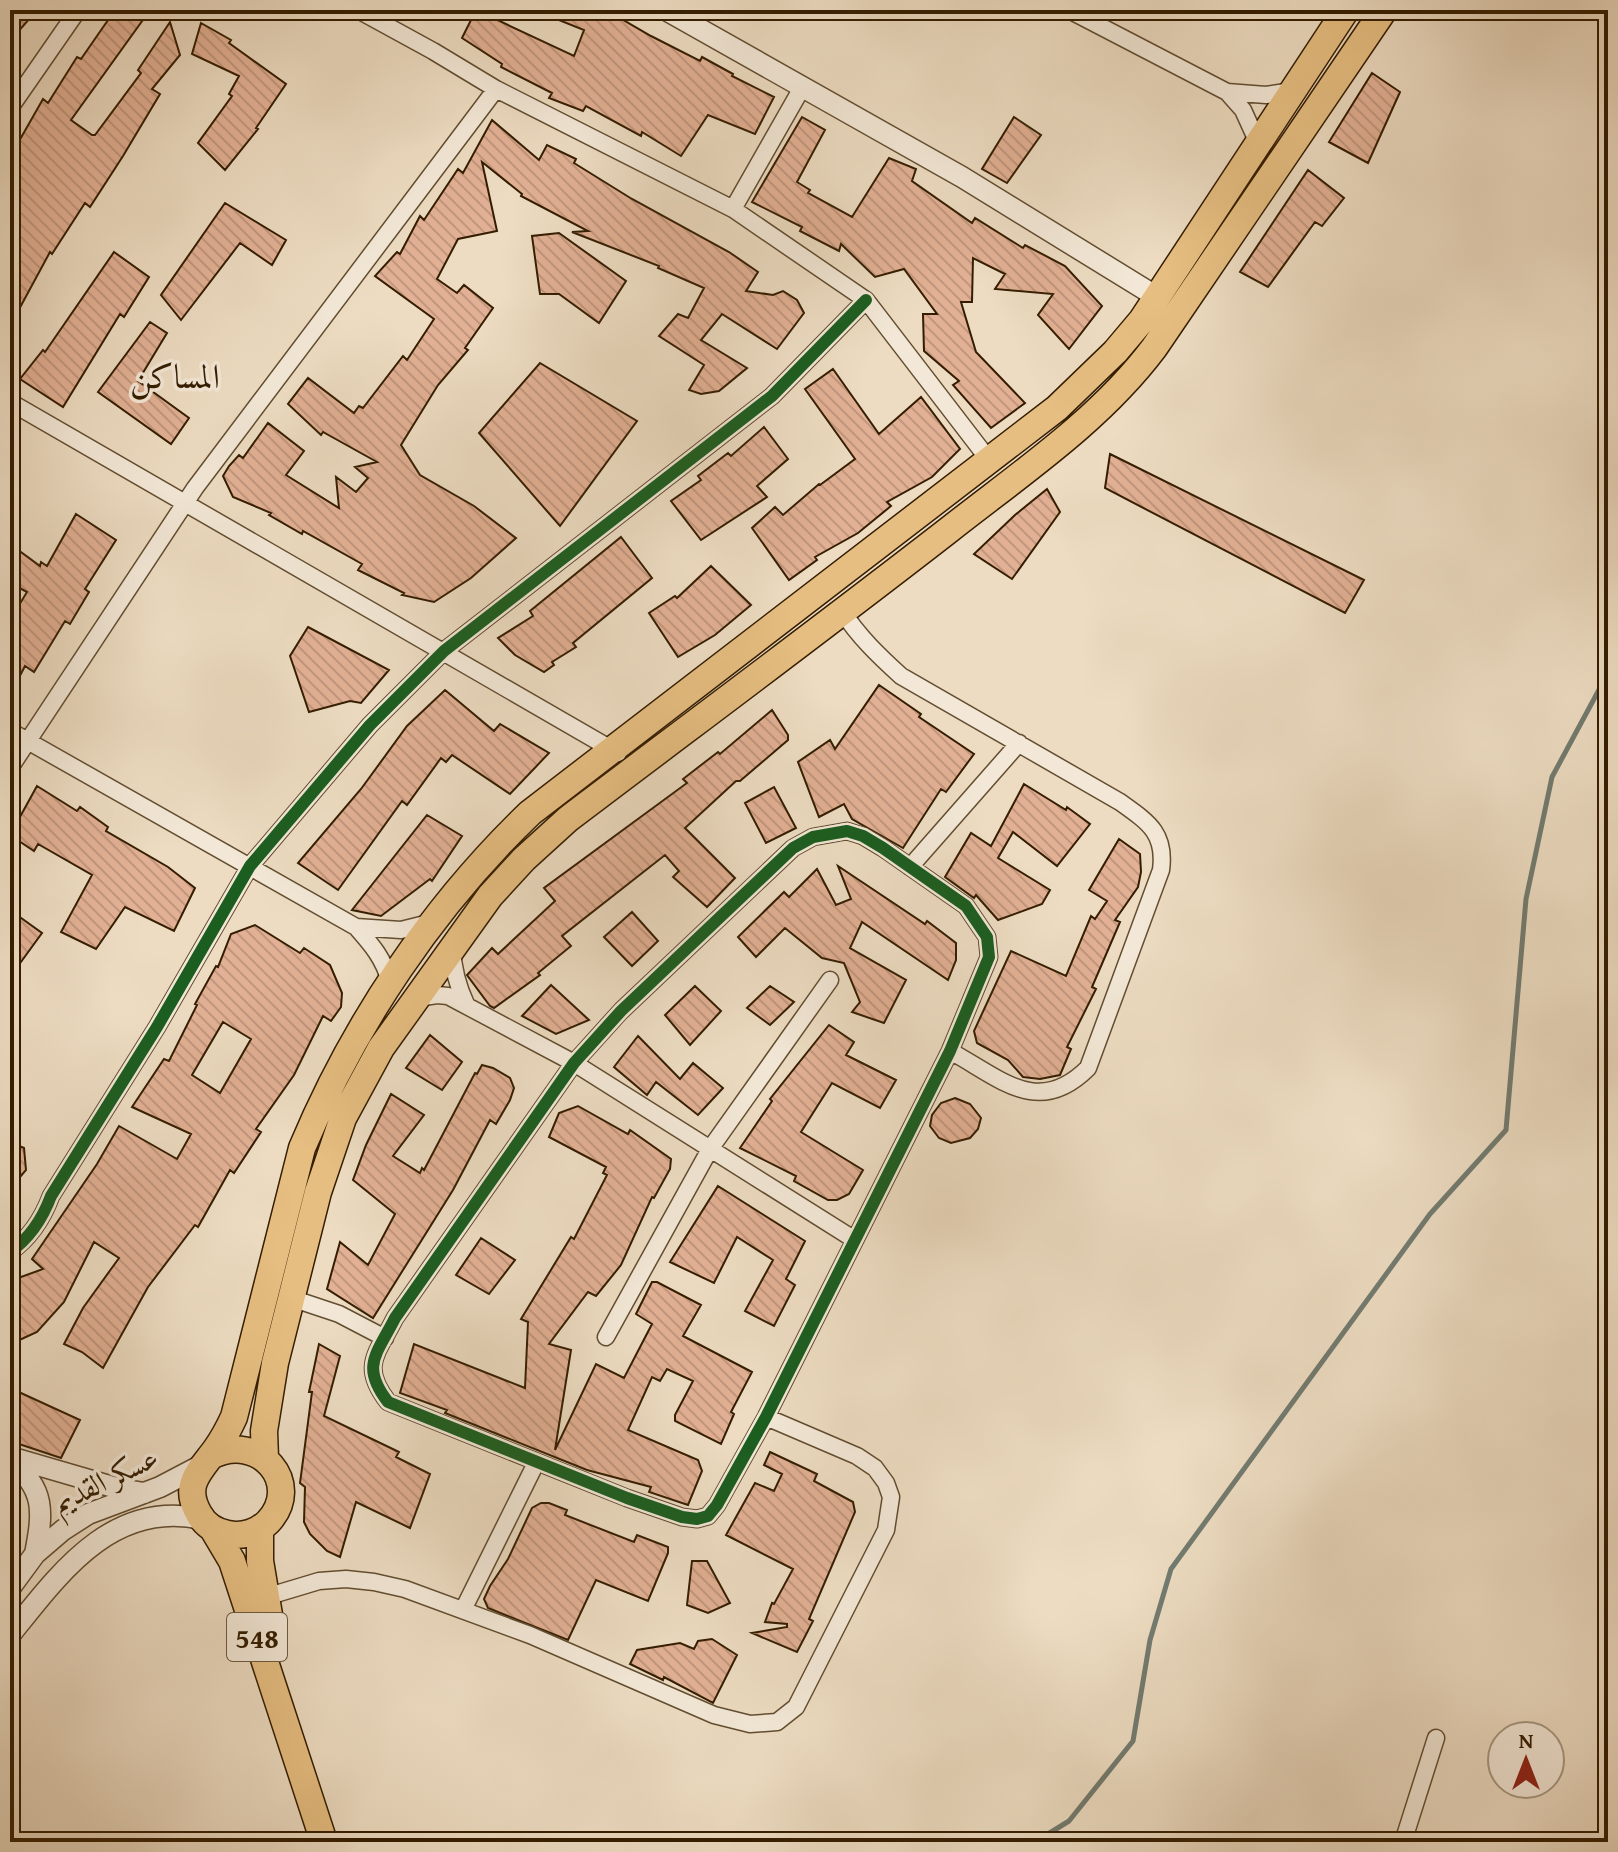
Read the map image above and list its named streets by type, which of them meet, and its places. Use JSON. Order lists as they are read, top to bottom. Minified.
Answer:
{"streets":{"main road":["548"],"street":["عسكر القديم"]},"crossings":[["عسكر القديم","548"]],"districts":["المساكن"],"north":"top"}
